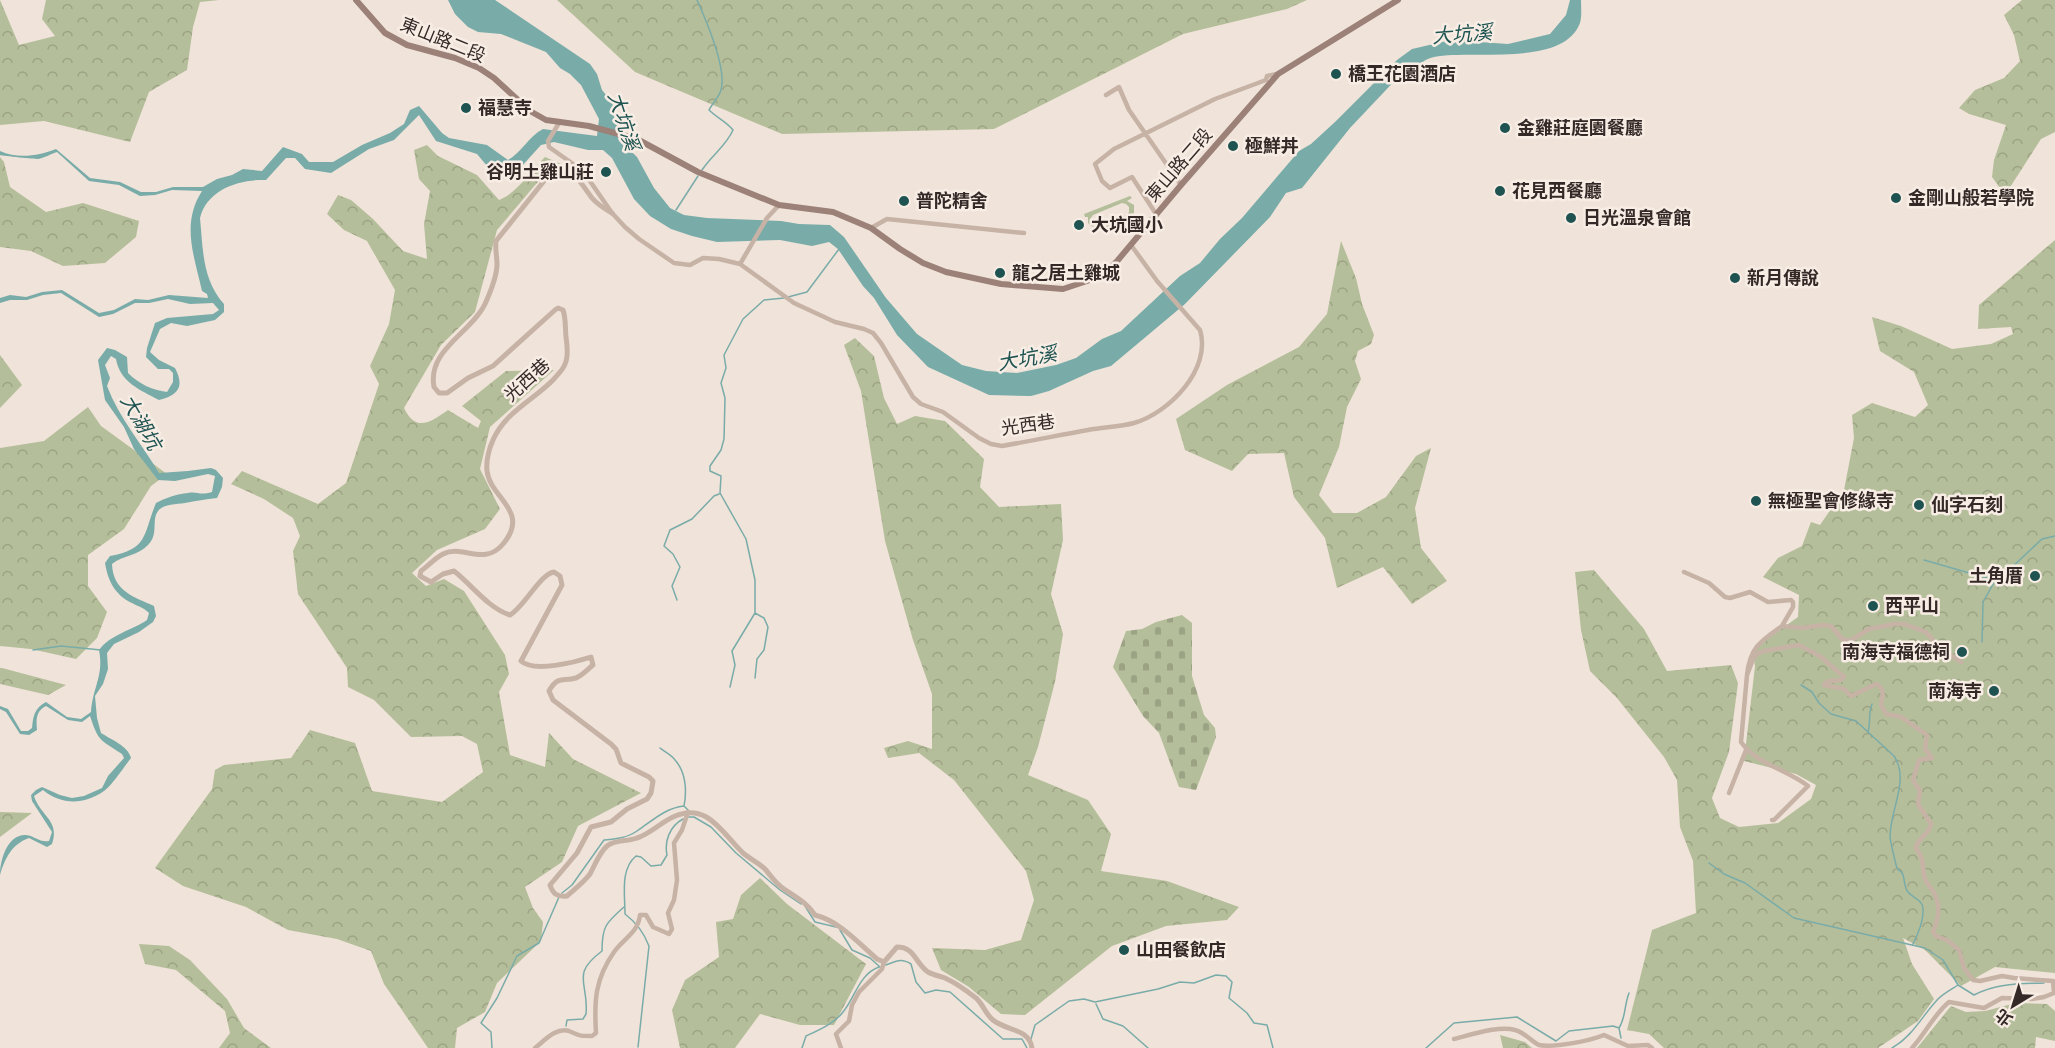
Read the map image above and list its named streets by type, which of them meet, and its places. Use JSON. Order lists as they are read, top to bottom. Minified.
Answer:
{"streets":{"main road":["東山路二段"],"street":["光西巷"]},"crossings":[["東山路二段","光西巷"]],"water":["大坑溪","大湖坑"],"places":["橋王花園酒店","福慧寺","金雞莊庭園餐廳","極鮮丼","谷明土雞山莊","花見西餐廳","金剛山般若學院","普陀精舍","日光溫泉會館","大坑國小","龍之居土雞城","新月傳說","無極聖會修緣寺","仙字石刻","土角厝","西平山","南海寺福德祠","南海寺","山田餐飲店"],"north":"bottom left"}
